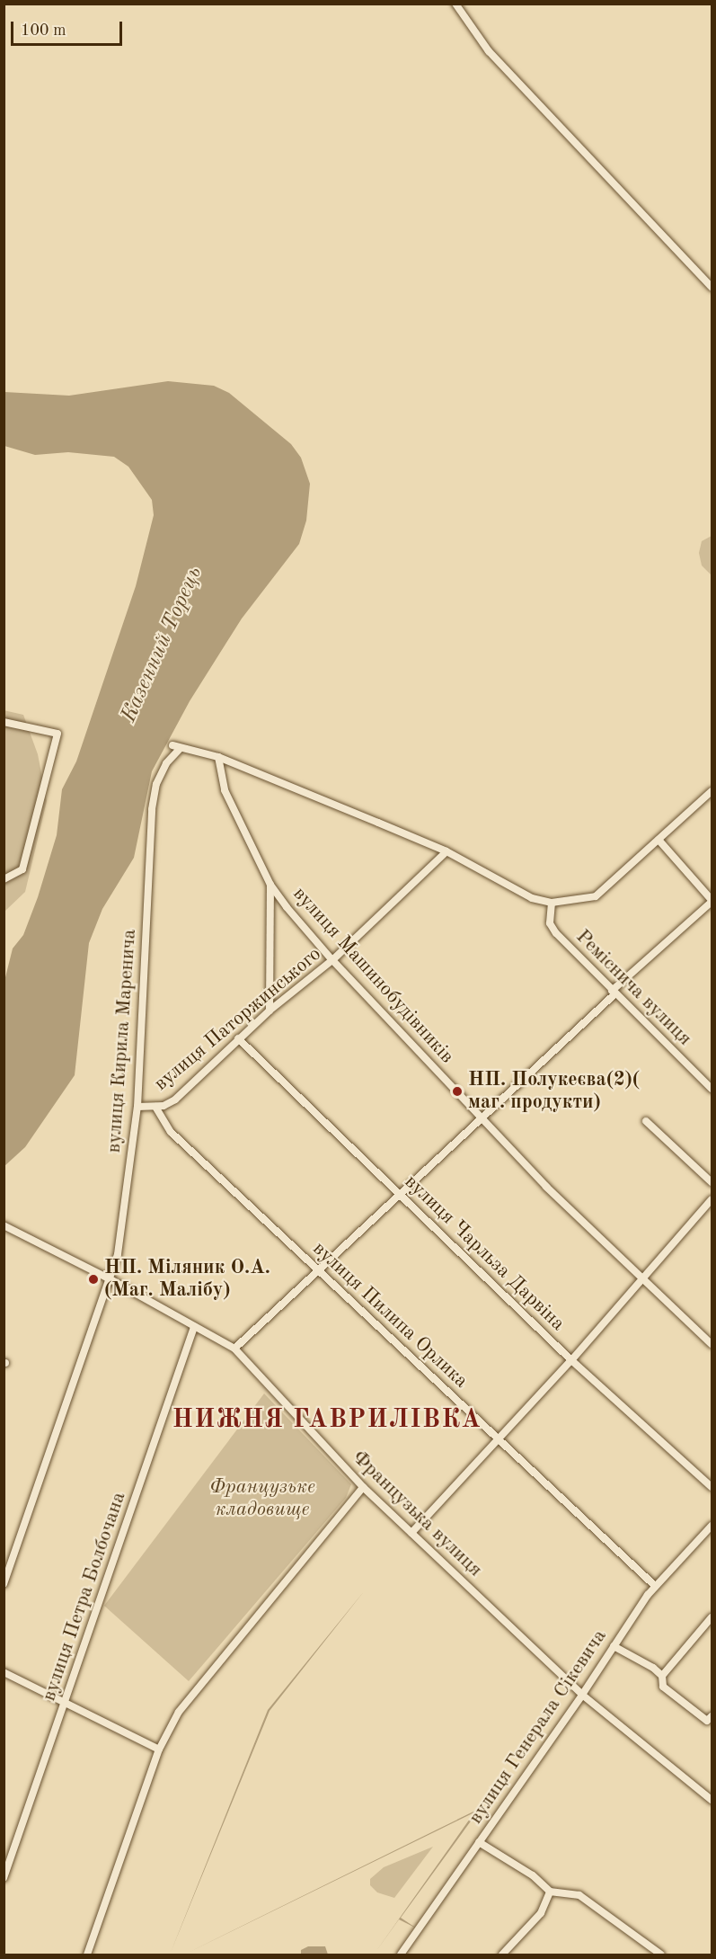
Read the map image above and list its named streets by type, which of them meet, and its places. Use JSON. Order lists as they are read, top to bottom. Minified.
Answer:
{"streets":{"street":["вулиця Машинобудівників","Реміснича вулиця","вулиця Паторжинського","вулиця Кирила Маренича","вулиця Чарльза Дарвіна","вулиця Пилипа Орлика","Французька вулиця","вулиця Петра Болбочана","вулиця Генерала Сікевича"]},"crossings":[["вулиця Машинобудівників","вулиця Паторжинського"],["вулиця Паторжинського","вулиця Кирила Маренича"],["вулиця Паторжинського","вулиця Чарльза Дарвіна"],["вулиця Паторжинського","вулиця Пилипа Орлика"],["вулиця Кирила Маренича","Французька вулиця"],["вулиця Пилипа Орлика","вулиця Генерала Сікевича"],["Французька вулиця","вулиця Петра Болбочана"],["Французька вулиця","вулиця Генерала Сікевича"]],"districts":["НИЖНЯ ГАВРИЛІВКА"],"water":["Казенний Торець"],"parks":["Французьке кладовище"],"places":["НП. Полукеєва(2)( маг. продукти)","НП. Міляник О.А. (Маг. Малібу)"],"scale_bar":"100 m"}
